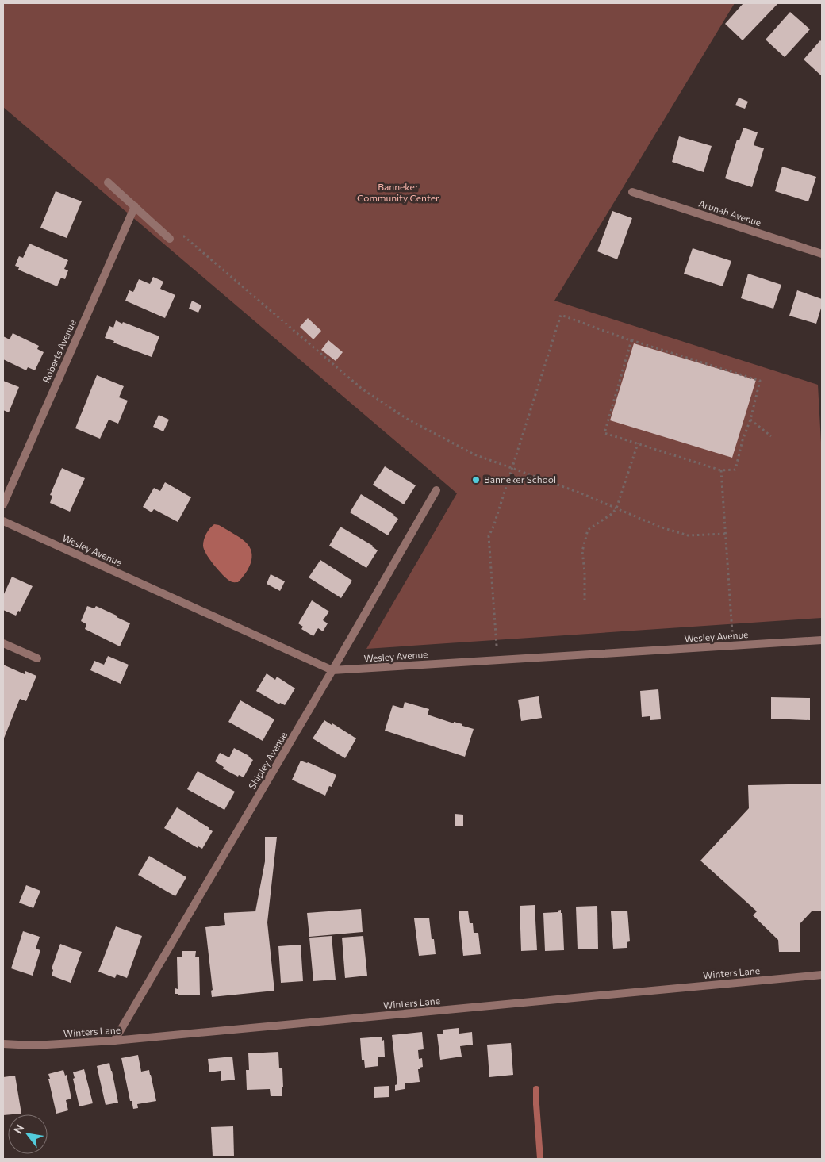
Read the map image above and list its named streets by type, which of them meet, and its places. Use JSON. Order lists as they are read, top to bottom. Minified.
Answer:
{"streets":{"street":["Arunah Avenue","Roberts Avenue","Wesley Avenue","Shipley Avenue","Winters Lane"]},"crossings":[["Wesley Avenue","Shipley Avenue"],["Shipley Avenue","Winters Lane"]],"parks":["Banneker Community Center"],"places":["Banneker School"],"north":"top left"}
